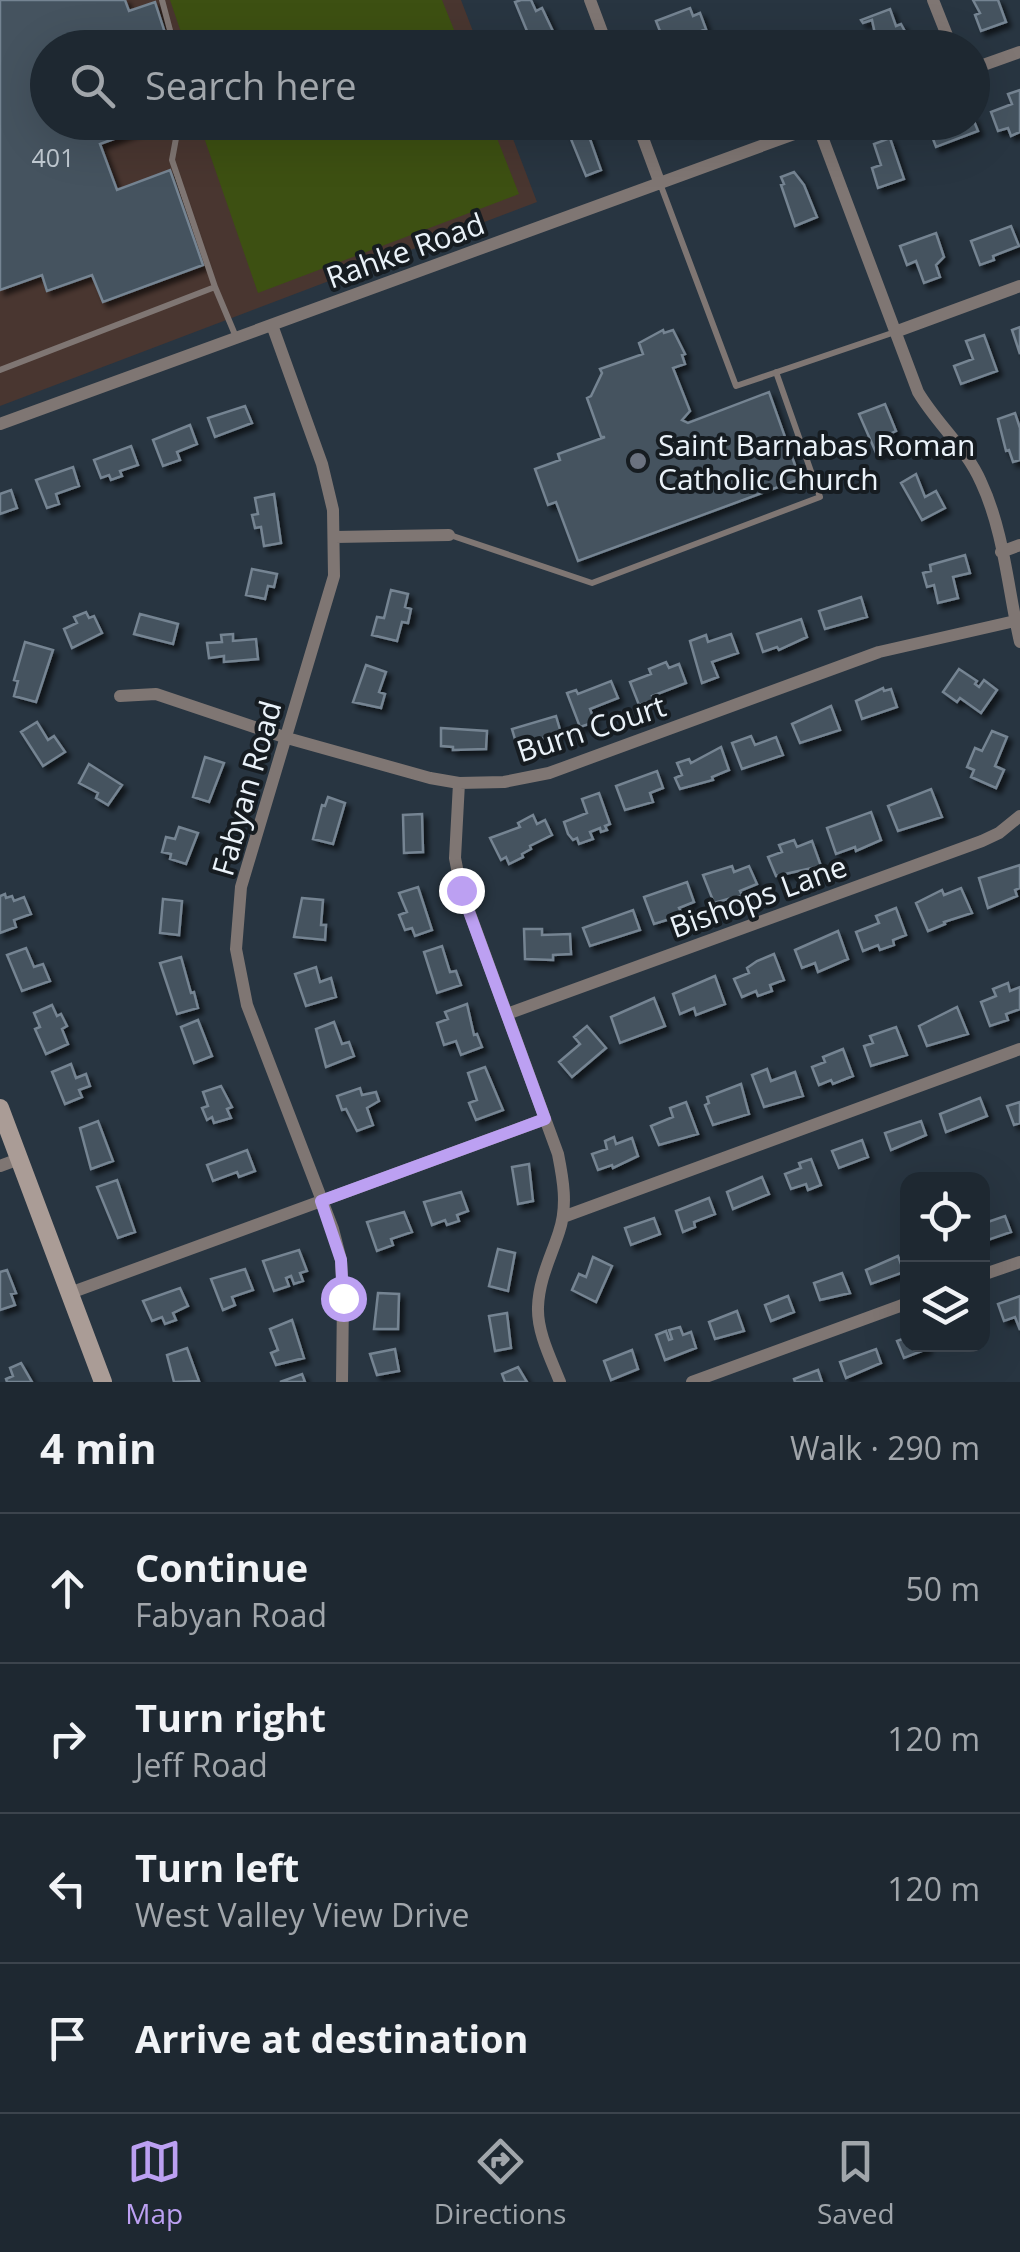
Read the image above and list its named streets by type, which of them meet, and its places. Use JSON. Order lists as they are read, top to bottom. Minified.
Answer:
{"streets":{"street":["Rahke Road","Burn Court","Fabyan Road","Bishops Lane"]},"crossings":[["Rahke Road","Fabyan Road"],["Burn Court","Fabyan Road"]],"places":["Saint Barnabas Roman Catholic Church"],"house_numbers":["401"],"page":{"search":"Search here","heading":["4 min","Walk · 290 m"],"list":[["Continue","Fabyan Road","50 m"],["Turn right","Jeff Road","120 m"],["Turn left","West Valley View Drive","120 m"],"Arrive at destination"],"nav":["Map","Directions","Saved"]}}
